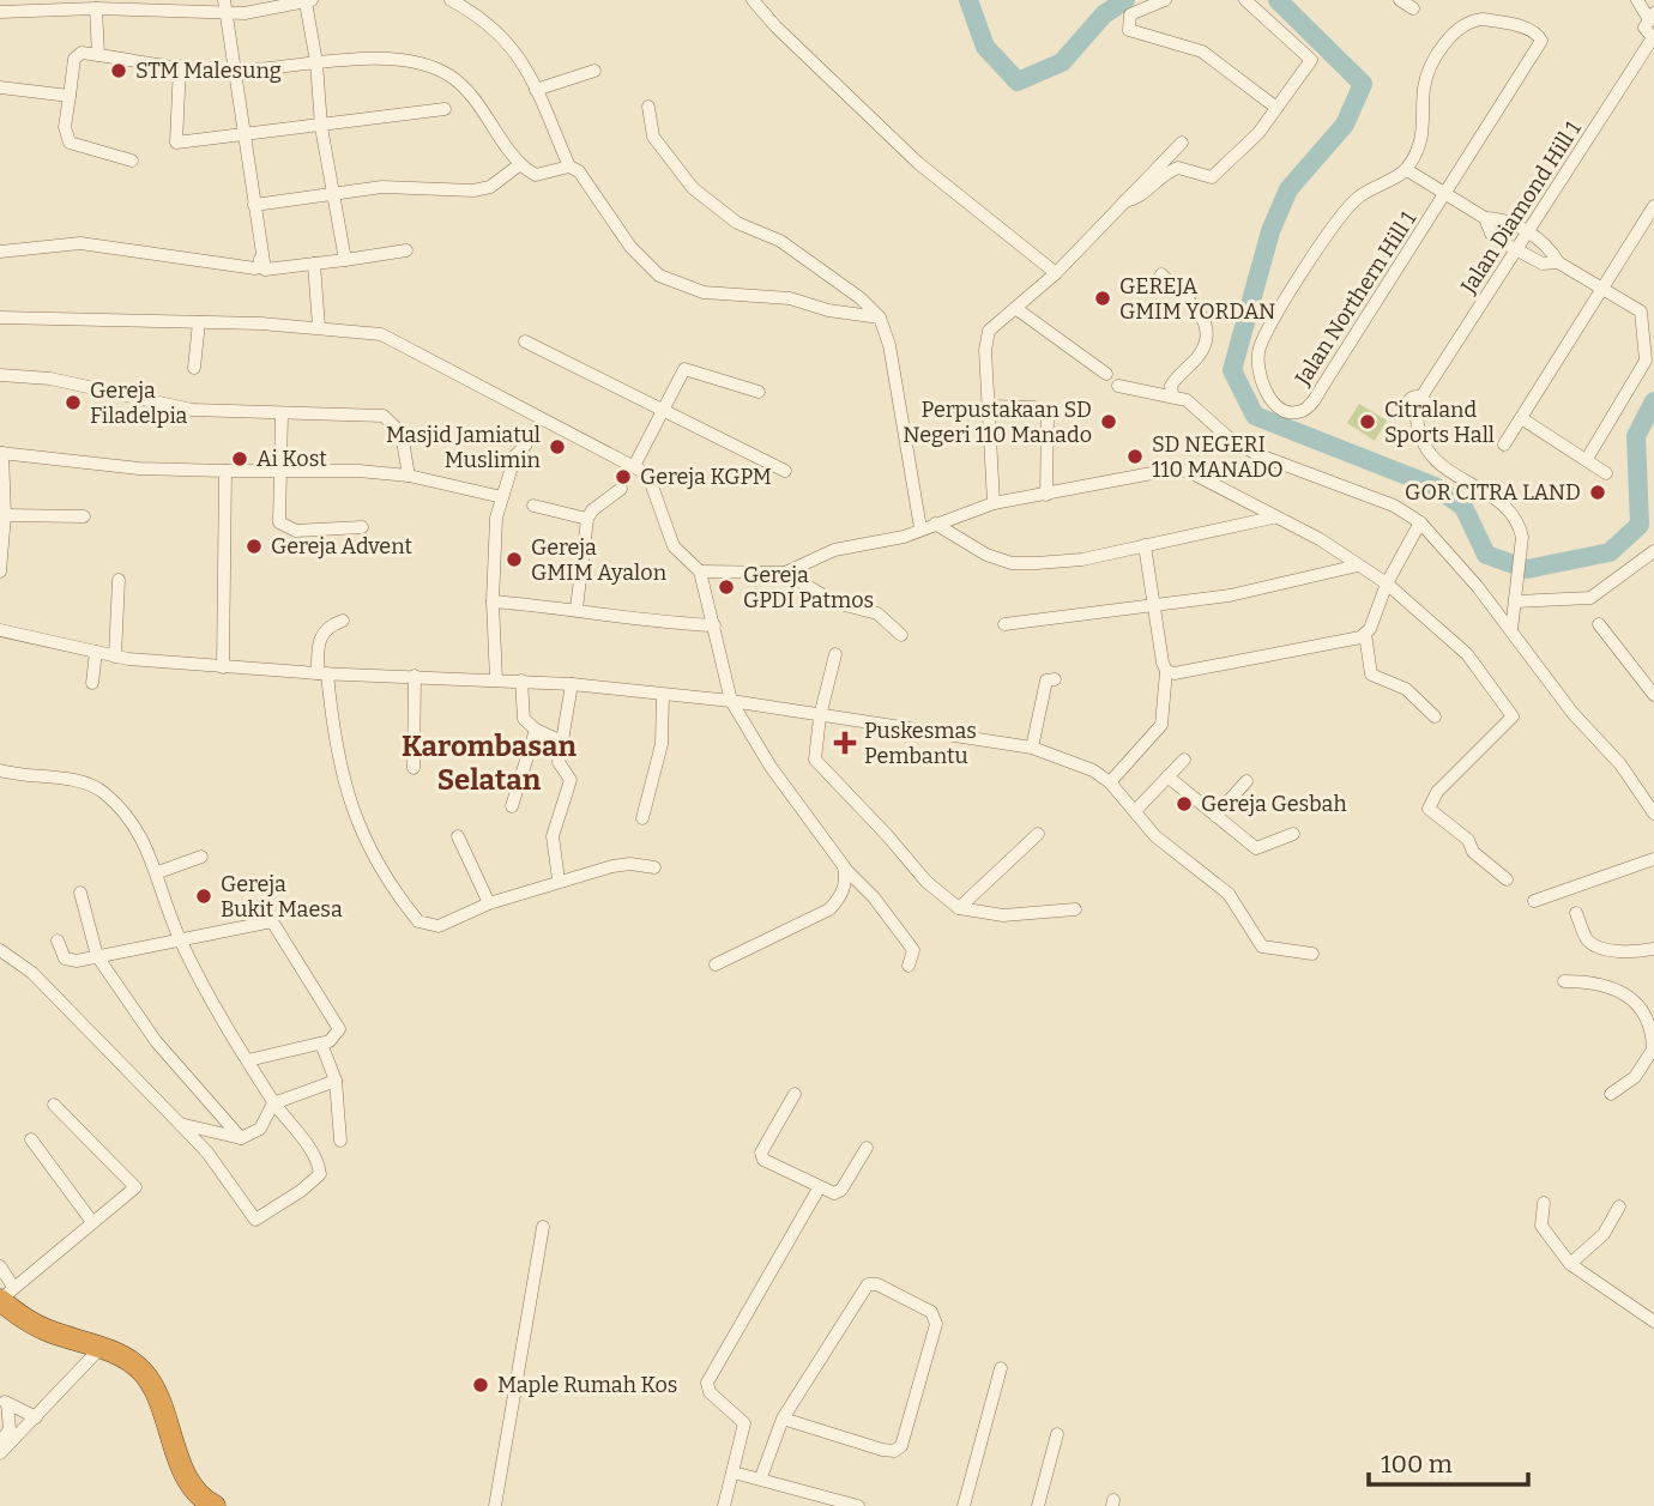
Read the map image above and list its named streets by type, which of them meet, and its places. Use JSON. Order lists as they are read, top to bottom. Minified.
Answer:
{"streets":{"street":["Jalan Diamond Hill 1","Jalan Northern Hill 1"]},"districts":["Karombasan Selatan"],"places":{"other":["STM Malesung","GEREJA GMIM YORDAN","Gereja Filadelpia","Perpustakaan SD Negeri 110 Manado","Citraland Sports Hall","Masjid Jamiatul Muslimin","SD NEGERI 110 MANADO","Ai Kost","Gereja KGPM","GOR CITRA LAND","Gereja Advent","Gereja GMIM Ayalon","Gereja GPDI Patmos","Gereja Gesbah","Gereja Bukit Maesa","Maple Rumah Kos"],"health":["Puskesmas Pembantu"]},"scale_bar":"100 m"}
